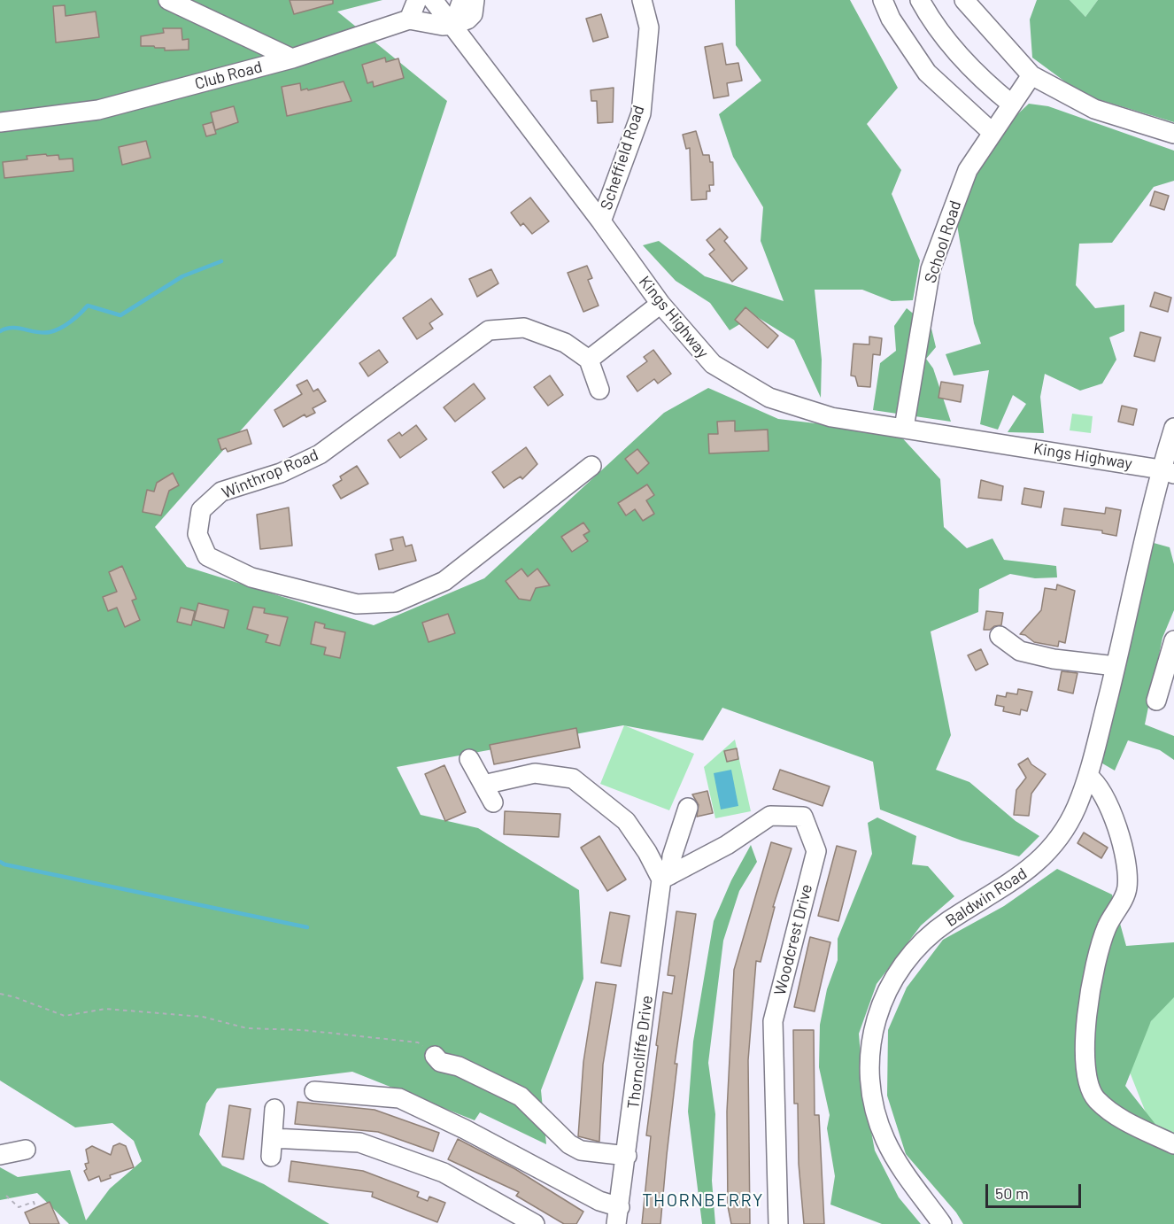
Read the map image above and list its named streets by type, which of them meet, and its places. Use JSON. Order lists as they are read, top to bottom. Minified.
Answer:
{"streets":{"street":["Club Road","Scheffield Road","School Road","Kings Highway","Winthrop Road","Baldwin Road","Woodcrest Drive","Thorncliffe Drive"]},"crossings":[["Club Road","Kings Highway"],["Scheffield Road","Kings Highway"],["School Road","Kings Highway"],["Kings Highway","Baldwin Road"],["Woodcrest Drive","Thorncliffe Drive"]],"districts":["THORNBERRY"],"scale_bar":"50 m"}
